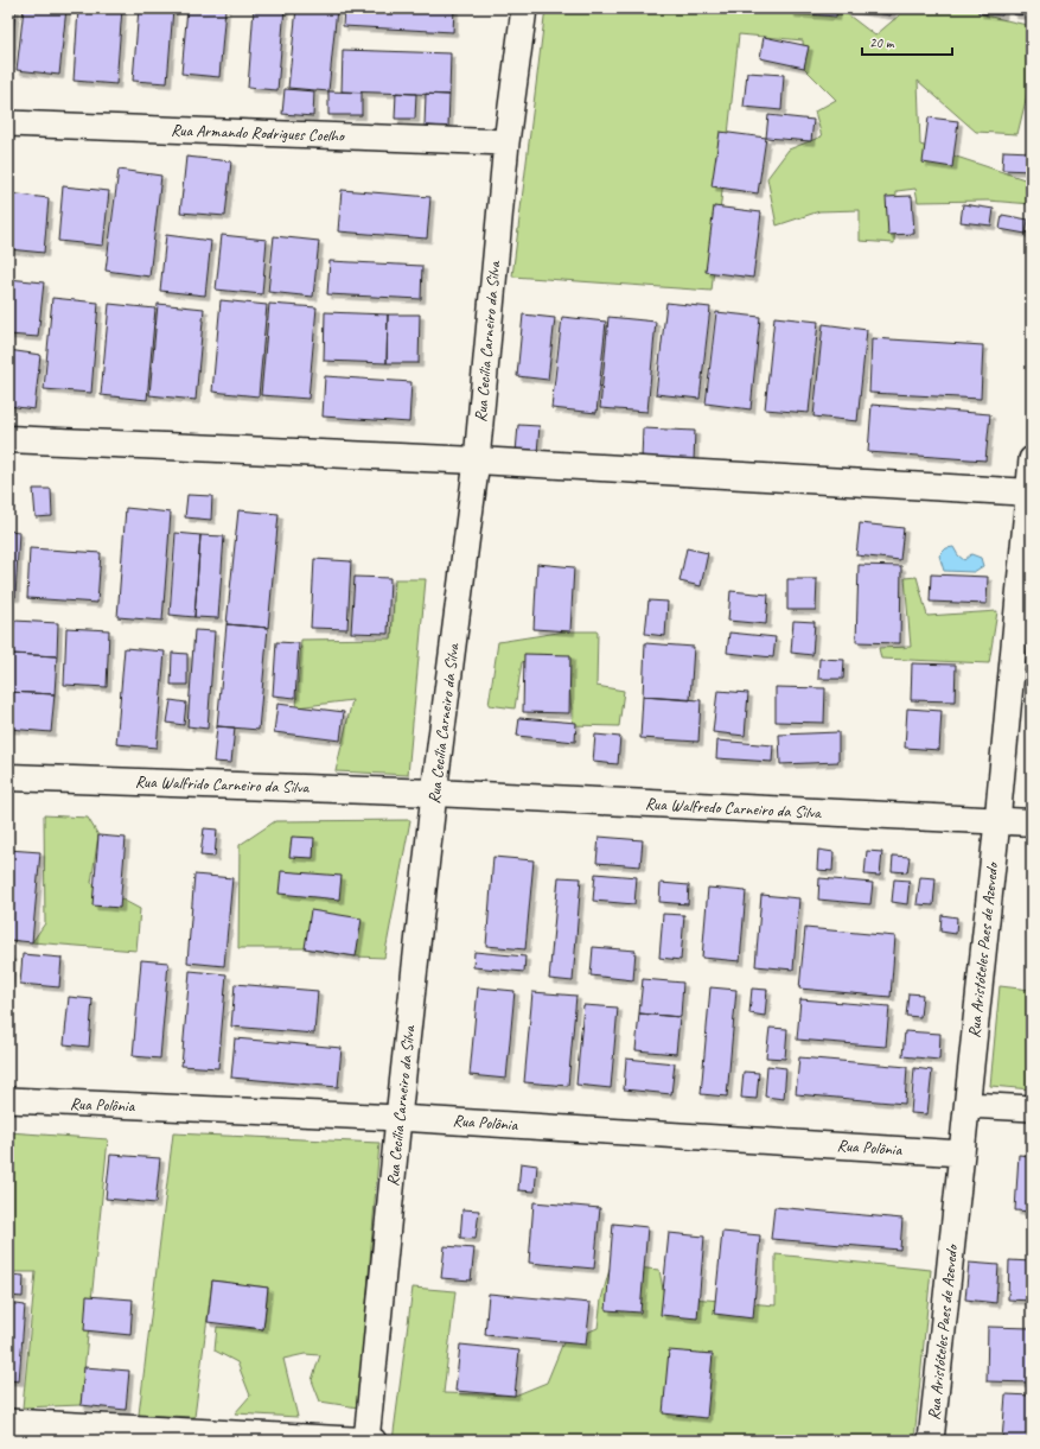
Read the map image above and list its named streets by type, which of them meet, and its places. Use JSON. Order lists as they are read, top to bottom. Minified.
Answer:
{"streets":{"main road":["Rua Walfrido Carneiro da Silva","Rua Walfredo Carneiro da Silva"],"street":["Rua Armando Rodrigues Coelho","Rua Cecília Carneiro da Silva","Rua Aristóteles Paes de Azevedo","Rua Polônia"]},"crossings":[["Rua Armando Rodrigues Coelho","Rua Cecília Carneiro da Silva"],["Rua Cecília Carneiro da Silva","Rua Walfrido Carneiro da Silva"],["Rua Cecília Carneiro da Silva","Rua Walfredo Carneiro da Silva"],["Rua Cecília Carneiro da Silva","Rua Polônia"],["Rua Walfrido Carneiro da Silva","Rua Walfredo Carneiro da Silva"],["Rua Walfredo Carneiro da Silva","Rua Aristóteles Paes de Azevedo"],["Rua Aristóteles Paes de Azevedo","Rua Polônia"]],"scale_bar":"20 m"}
